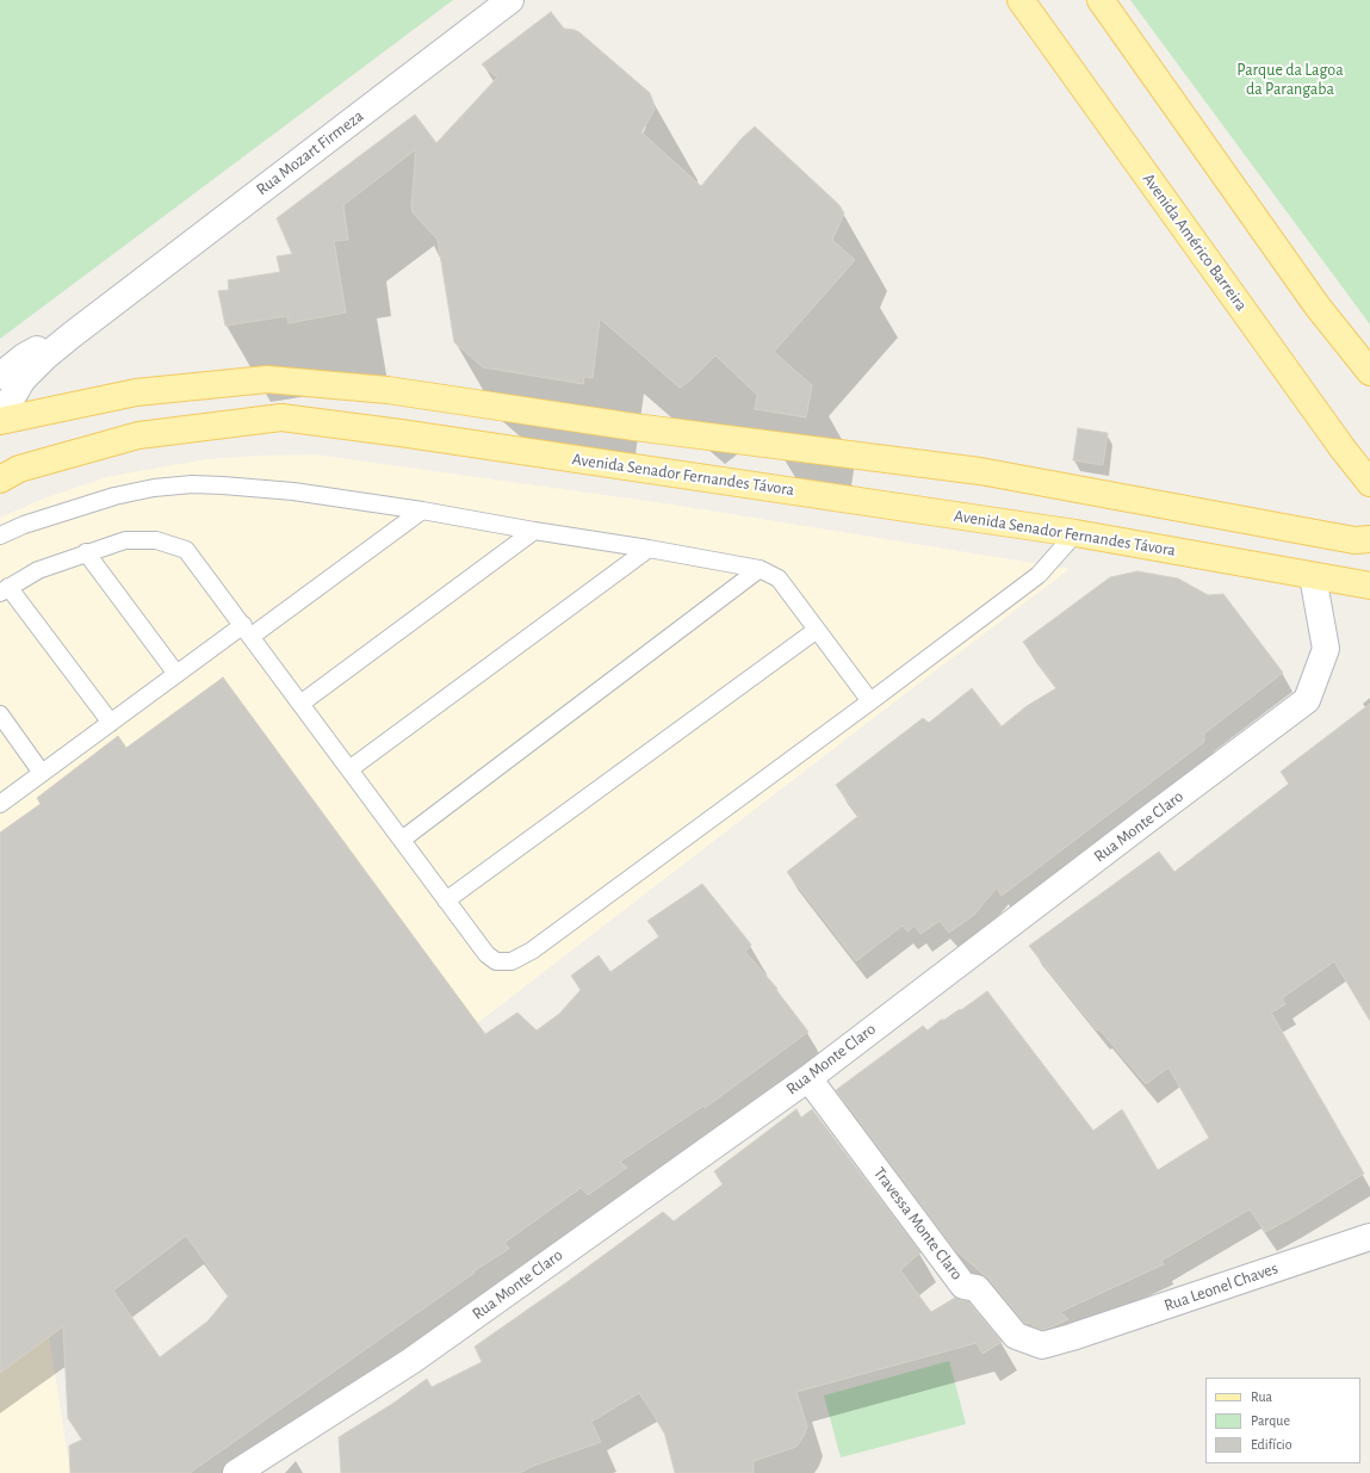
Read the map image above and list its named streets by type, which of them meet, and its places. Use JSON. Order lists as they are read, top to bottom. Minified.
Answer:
{"streets":{"main road":["Avenida Américo Barreira","Avenida Senador Fernandes Távora"],"street":["Rua Mozart Firmeza","Rua Monte Claro","Travessa Monte Claro","Rua Leonel Chaves"]},"crossings":[["Avenida Senador Fernandes Távora","Rua Monte Claro"],["Rua Monte Claro","Travessa Monte Claro"],["Travessa Monte Claro","Rua Leonel Chaves"]],"parks":["Parque da Lagoa da Parangaba"],"legend":["Rua","Parque","Edifício"]}
